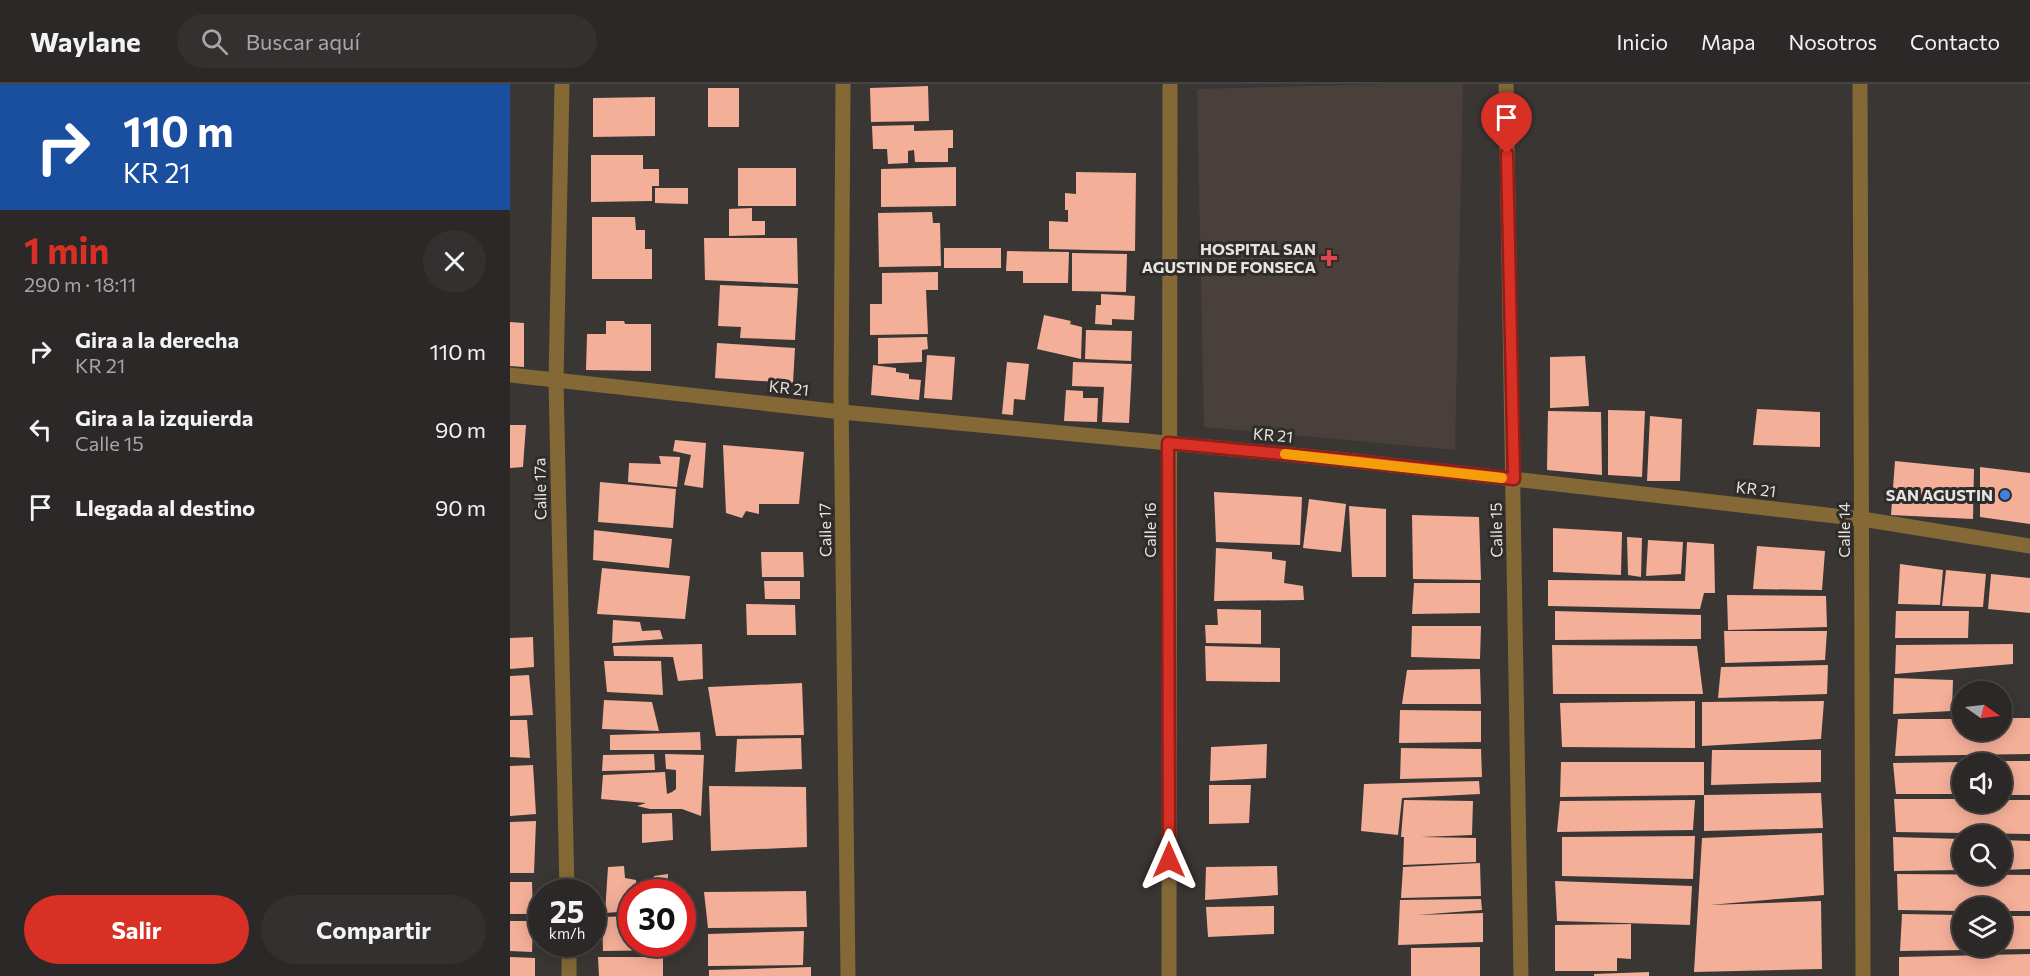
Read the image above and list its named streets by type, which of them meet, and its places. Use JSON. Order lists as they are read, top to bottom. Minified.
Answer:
{"streets":{"street":["KR 21","Calle 17a","Calle 17","Calle 16","Calle 15","Calle 14"]},"crossings":[["KR 21","Calle 17a"],["KR 21","Calle 17"],["KR 21","Calle 16"],["KR 21","Calle 15"],["KR 21","Calle 14"]],"places":{"health":["HOSPITAL SAN AGUSTIN DE FONSECA"],"other":["SAN AGUSTIN"]},"north":"right","page":{"header":"Waylane","search":"Buscar aquí","nav":["Inicio","Mapa","Nosotros","Contacto"],"turn":["110 m","KR 21"],"heading":["1 min","290 m · 18:11"],"list":[{"name":"Gira a la derecha","note":"KR 21","value":"110 m"},{"name":"Gira a la izquierda","note":"Calle 15","value":"90 m"},{"name":"Llegada al destino","value":"90 m"}],"speed":"25 km/h","limit":"30","buttons":["Salir","Compartir"]}}
